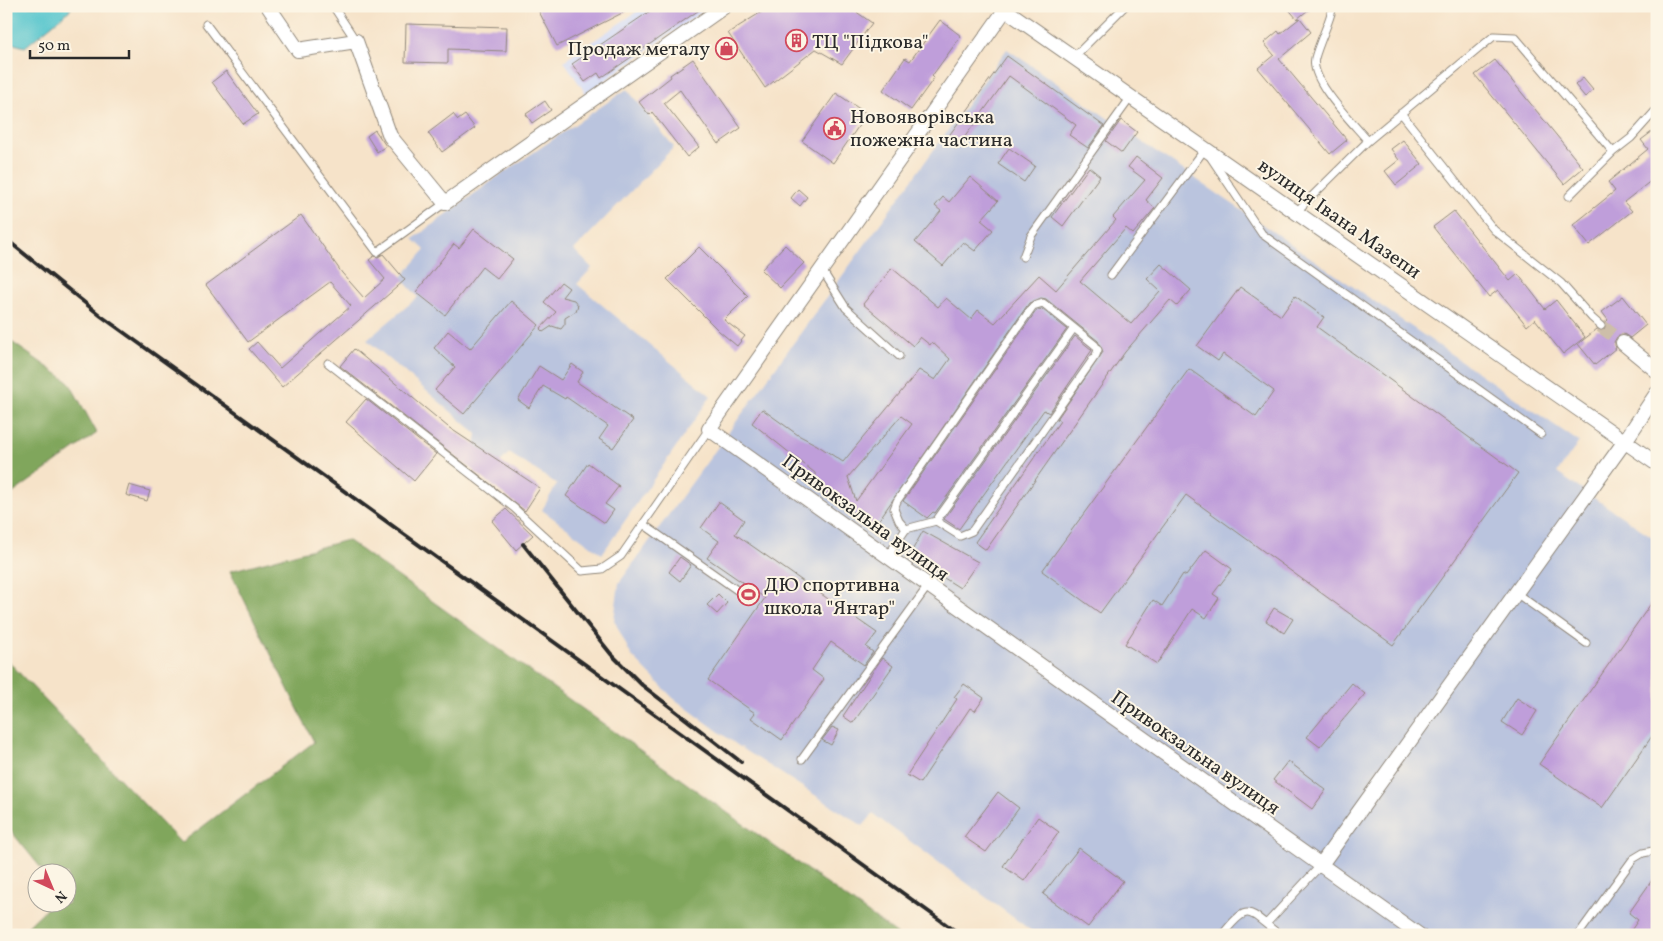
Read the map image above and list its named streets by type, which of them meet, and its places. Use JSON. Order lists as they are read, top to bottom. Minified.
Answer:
{"streets":{"street":["вулиця Івана Мазепи","Привокзальна вулиця"]},"places":{"building":["ТЦ \"Підкова\""],"shop":["Продаж металу"],"public building":["Новояворівська пожежна частина"],"sports":["ДЮ спортивна школа \"Янтар\""]},"scale_bar":"50 m","north":"bottom right"}
